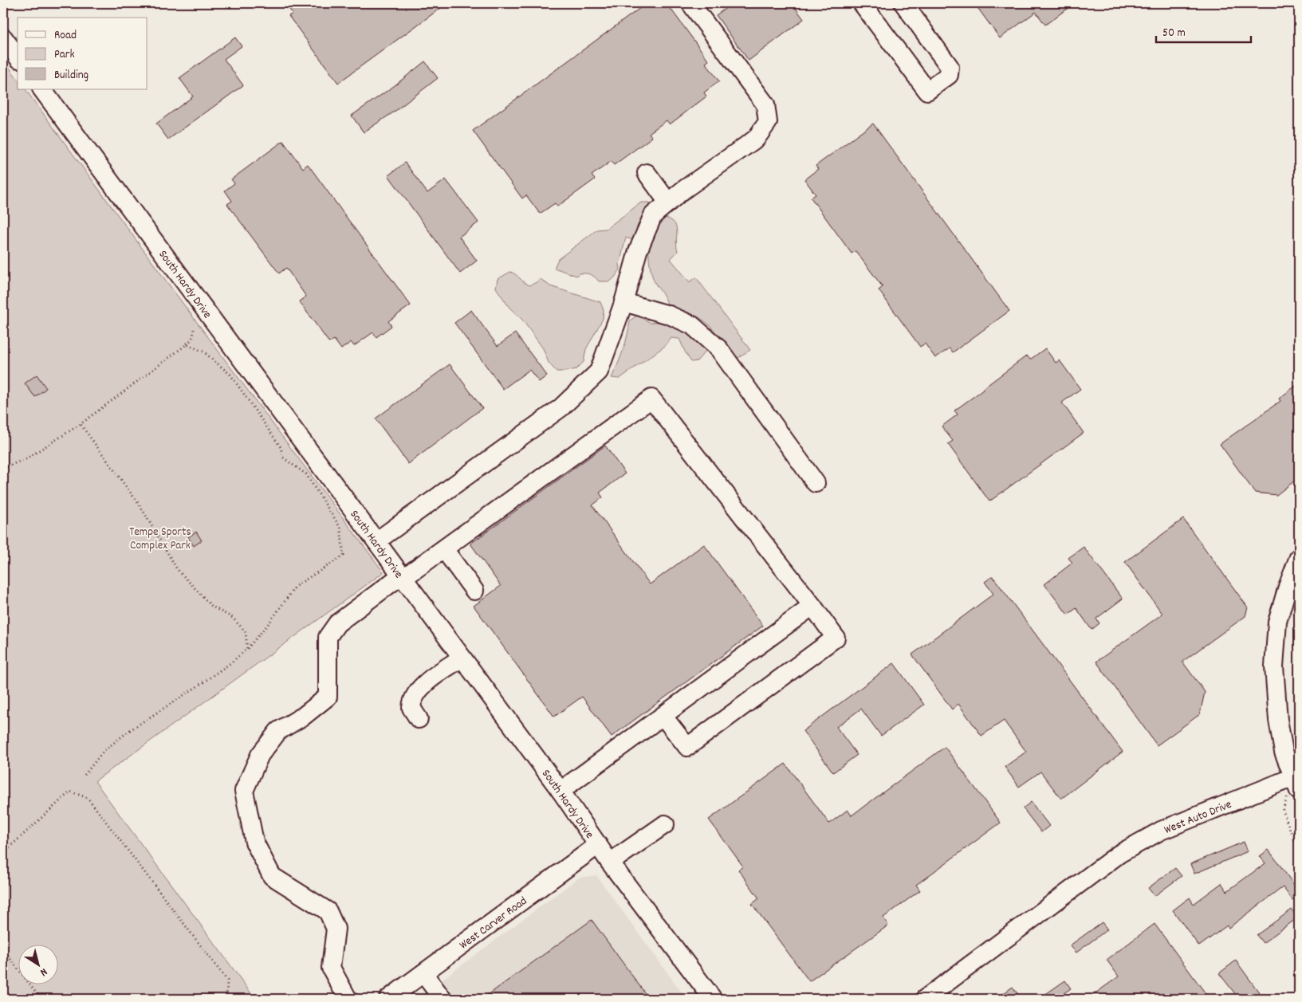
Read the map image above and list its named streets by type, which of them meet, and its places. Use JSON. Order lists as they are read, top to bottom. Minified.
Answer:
{"streets":{"street":["South Hardy Drive","West Auto Drive","West Carver Road"]},"crossings":[["South Hardy Drive","West Carver Road"]],"parks":["Tempe Sports Complex Park"],"legend":["Road","Park","Building"],"scale_bar":"50 m","north":"bottom right"}
